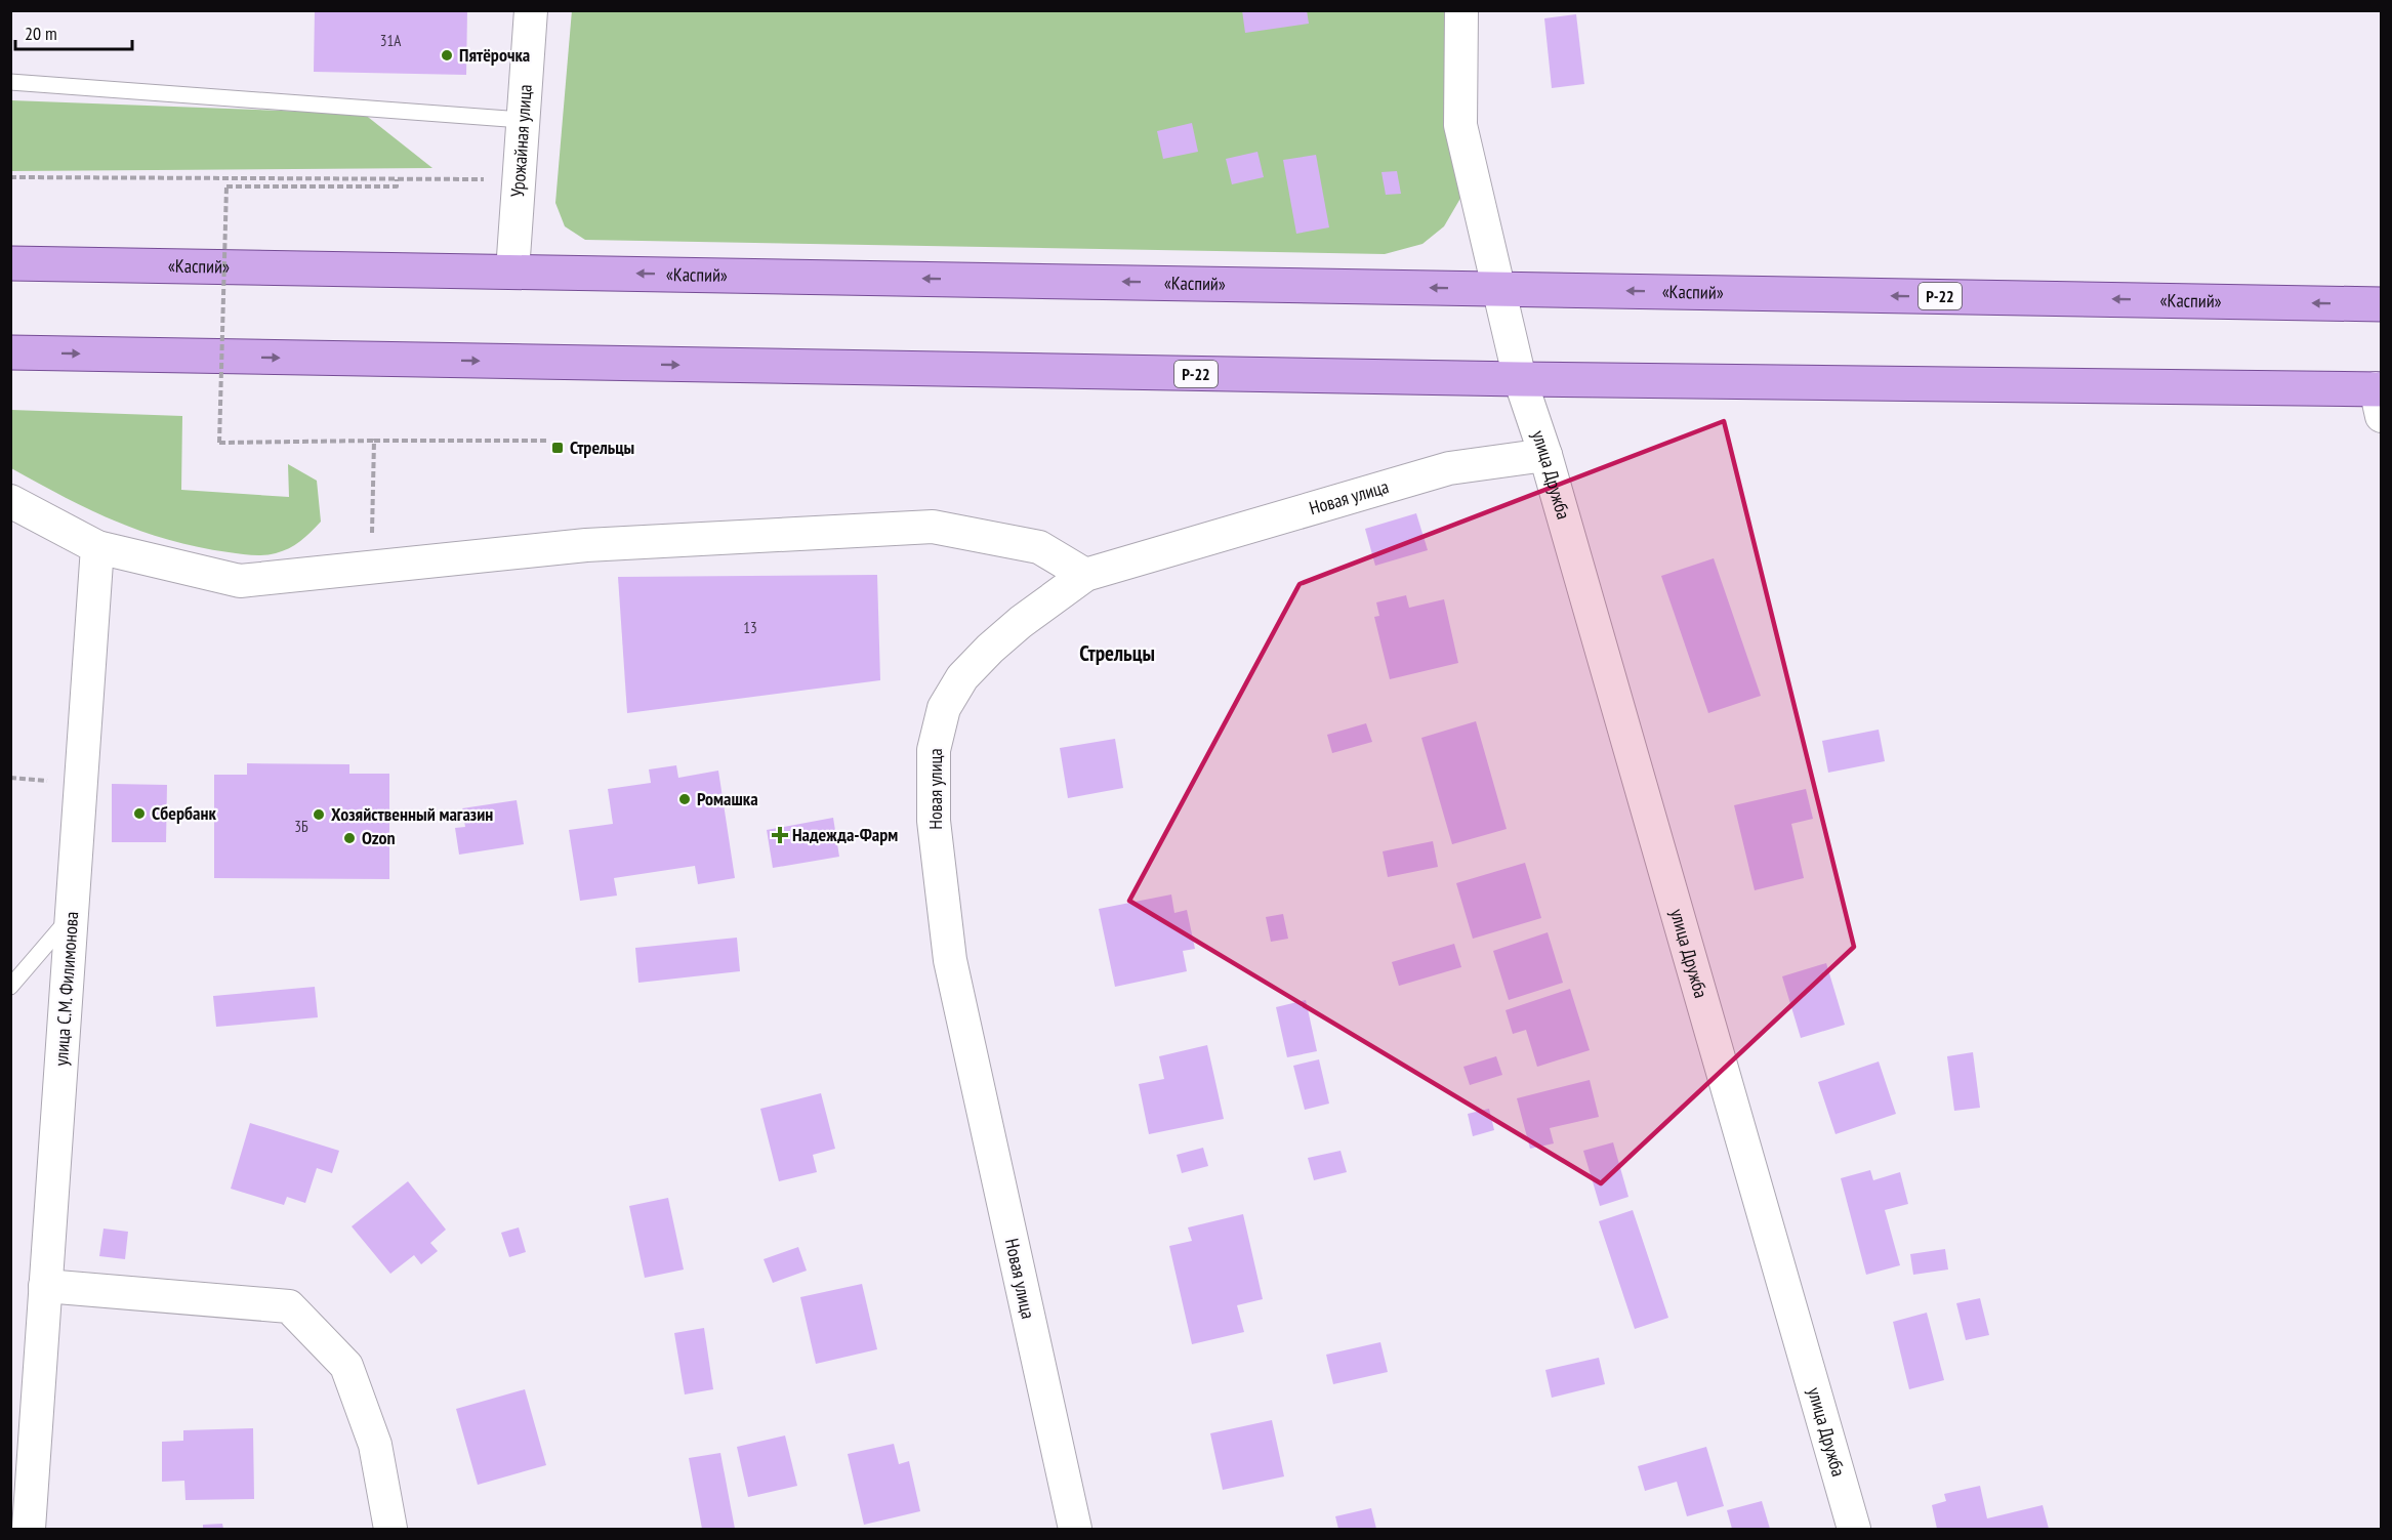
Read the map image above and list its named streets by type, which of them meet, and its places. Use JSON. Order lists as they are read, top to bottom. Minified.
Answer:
{"streets":{"main road":["«Каспий»","Р-22"],"street":["Урожайная улица","улица Дружба","Новая улица","улица С.М. Филимонова"]},"crossings":[["Урожайная улица","«Каспий»"],["«Каспий»","улица Дружба"],["Р-22","улица Дружба"],["улица Дружба","Новая улица"]],"districts":["Стрельцы"],"places":{"other":["Пятёрочка","Ромашка","Сбербанк","Хозяйственный магазин","Ozon"],"transit":["Стрельцы"],"health":["Надежда-Фарм"]},"house_numbers":["31А","13","3Б"],"scale_bar":"20 m"}
